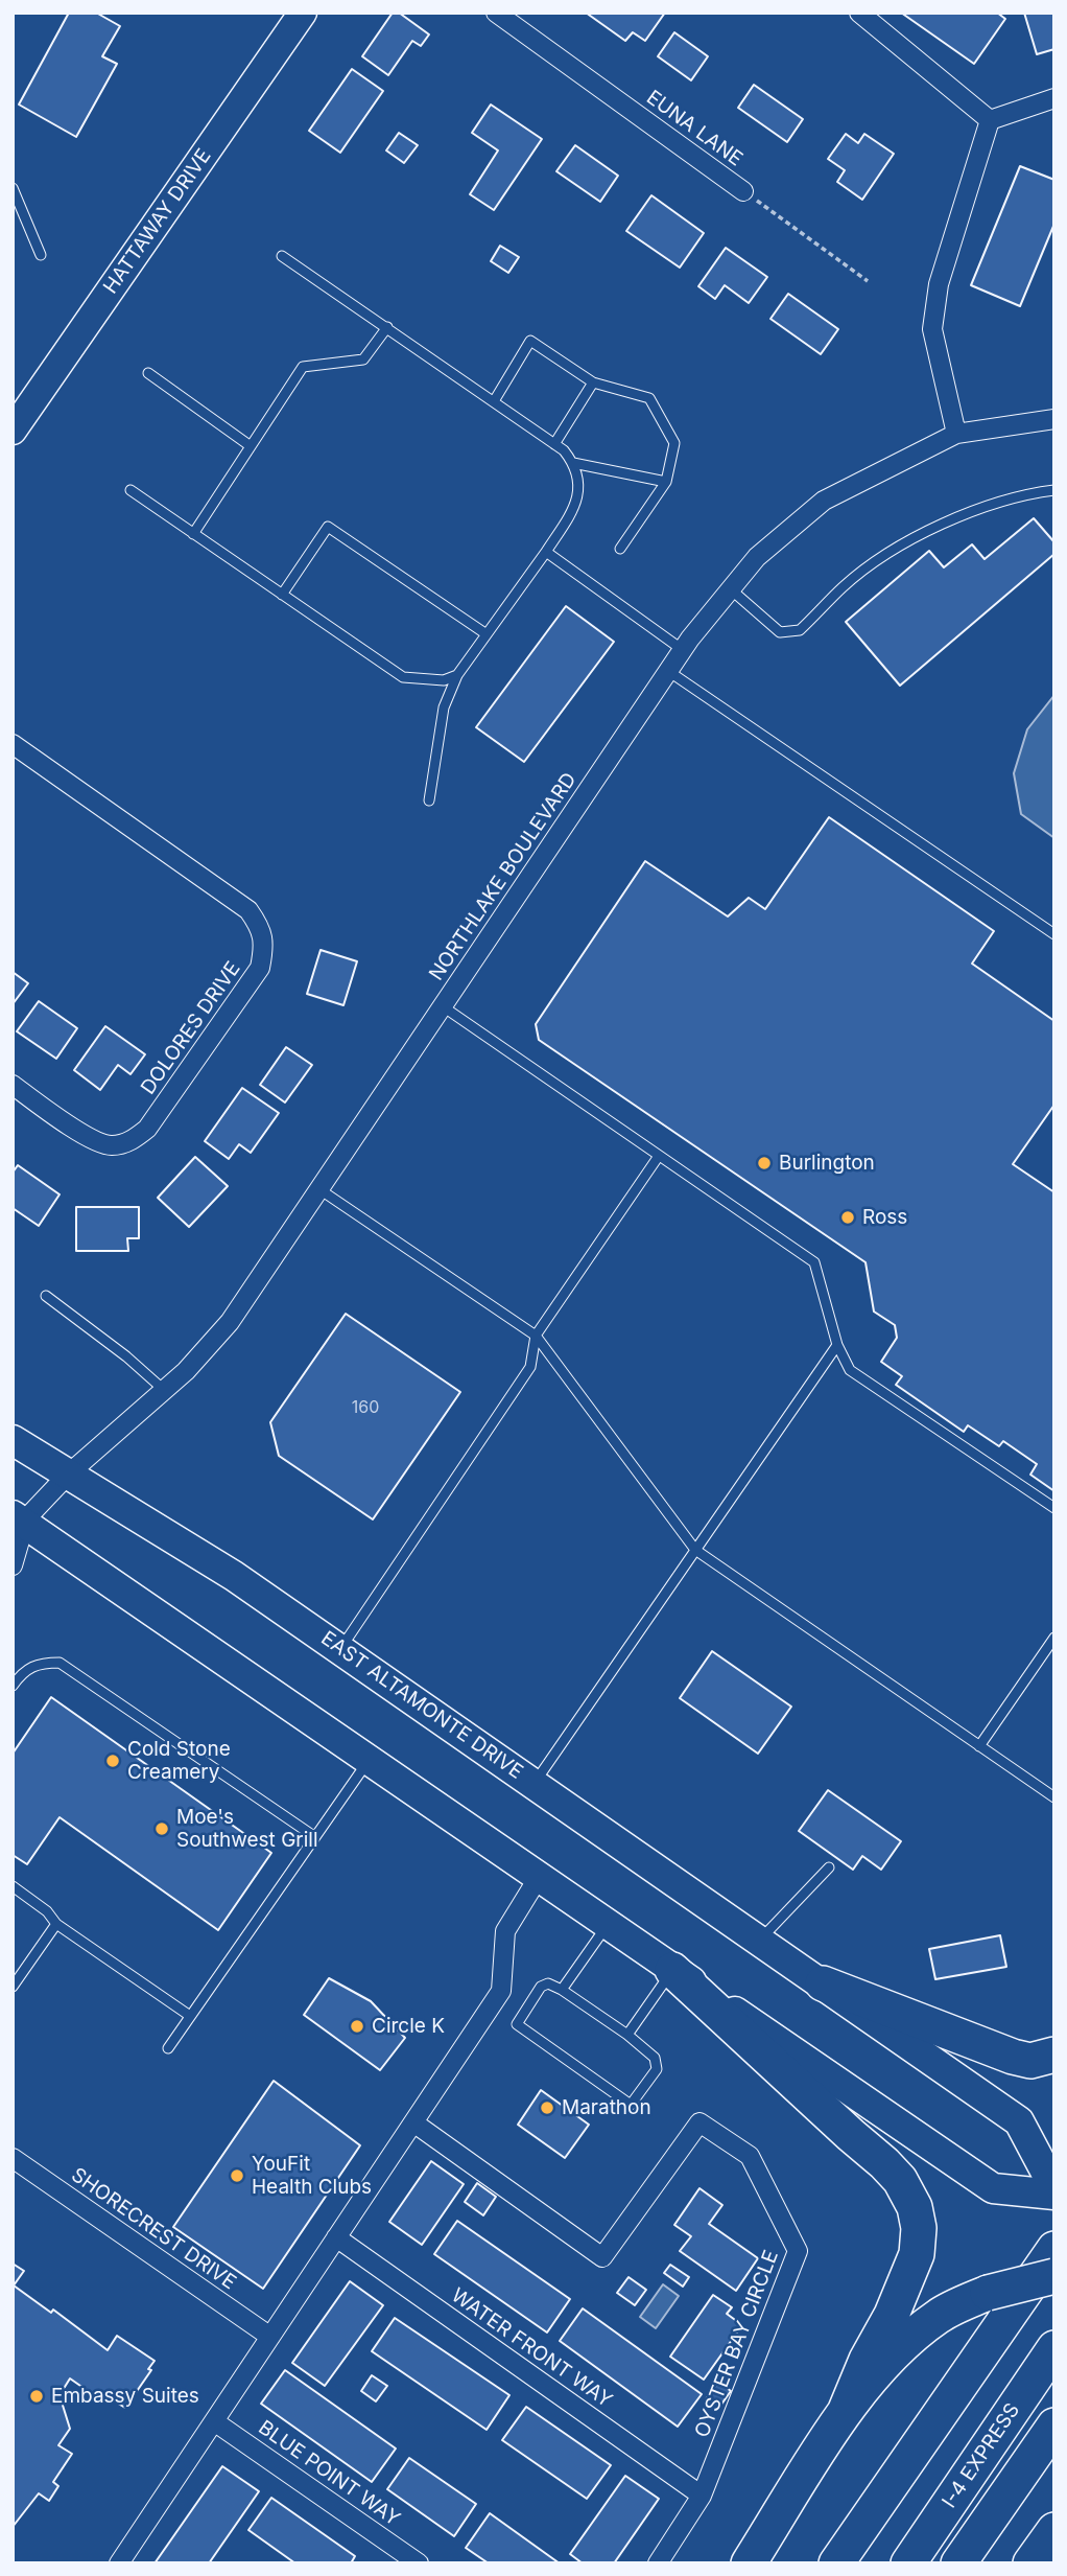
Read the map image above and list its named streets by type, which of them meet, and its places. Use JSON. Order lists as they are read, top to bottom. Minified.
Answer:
{"streets":{"highway":["I-4 EXPRESS"],"main road":["EAST ALTAMONTE DRIVE"],"street":["EUNA LANE","HATTAWAY DRIVE","NORTHLAKE BOULEVARD","DOLORES DRIVE","SHORECREST DRIVE","OYSTER BAY CIRCLE","WATER FRONT WAY","BLUE POINT WAY"]},"crossings":[["NORTHLAKE BOULEVARD","EAST ALTAMONTE DRIVE"],["OYSTER BAY CIRCLE","WATER FRONT WAY"]],"places":["Burlington","Ross","Cold Stone Creamery","Moe's Southwest Grill","Circle K","Marathon","YouFit Health Clubs","Embassy Suites"],"house_numbers":["160"]}
